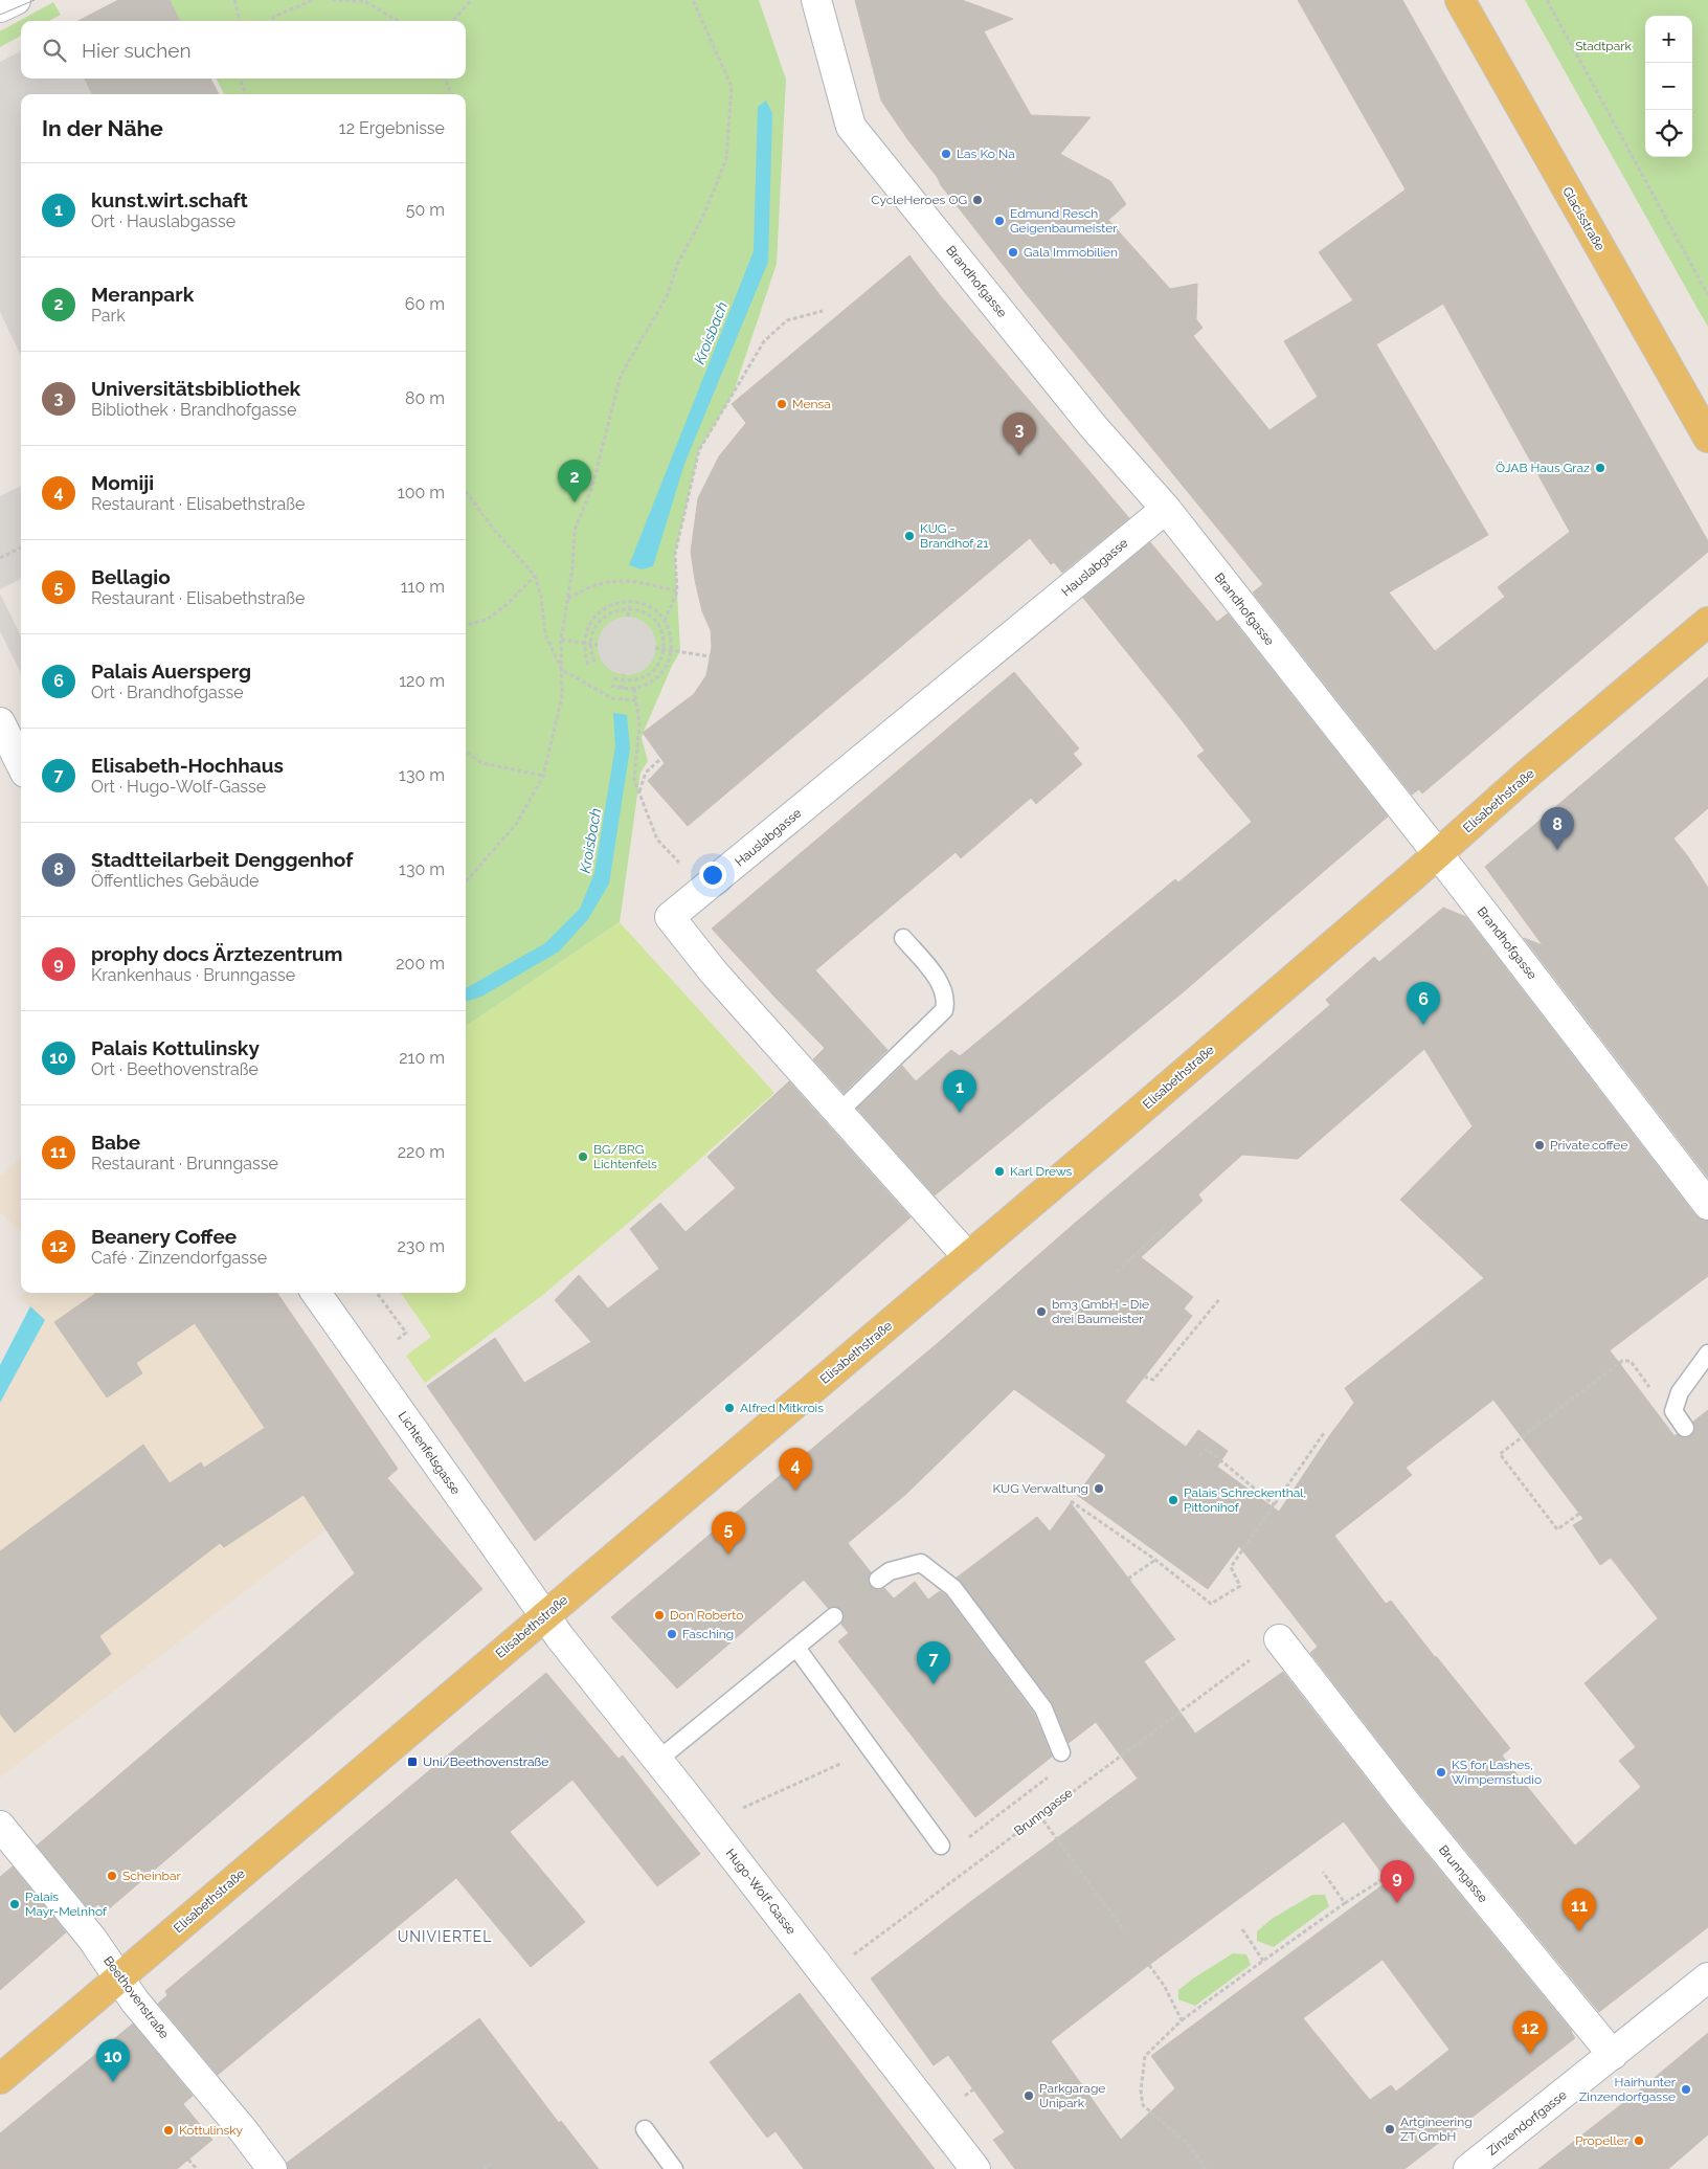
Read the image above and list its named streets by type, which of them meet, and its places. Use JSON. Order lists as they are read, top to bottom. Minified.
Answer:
{"streets":{"main road":["Glacisstraße","Elisabethstraße"],"street":["Brandhofgasse","Hauslabgasse","Lichtenfelsgasse","Brunngasse","Hugo-Wolf-Gasse","Beethovenstraße","Zinzendorfgasse"]},"crossings":[["Brandhofgasse","Hauslabgasse"],["Brandhofgasse","Elisabethstraße"],["Hauslabgasse","Elisabethstraße"],["Elisabethstraße","Lichtenfelsgasse"],["Elisabethstraße","Hugo-Wolf-Gasse"],["Elisabethstraße","Beethovenstraße"],["Lichtenfelsgasse","Hugo-Wolf-Gasse"],["Brunngasse","Hugo-Wolf-Gasse"],["Brunngasse","Zinzendorfgasse"]],"districts":["UNIVIERTEL"],"water":["Kroisbach"],"parks":["Stadtpark"],"places":{"other":["Las Ko Na","CycleHeroes OG","Edmund Resch Geigenbaumeister","Gala Immobilien","Mensa","ÖJAB Haus Graz","KUG - Brandhof 21","Private.coffee","BG/BRG Lichtenfels","Karl Drews","bm3 GmbH - Die drei Baumeister","Alfred Mitkrois","KUG Verwaltung","Palais Schreckenthal, Pittonihof","Don Roberto","Fasching","KS for Lashes, Wimpernstudio","Scheinbar","Palais Mayr-Melnhof","Hairhunter Zinzendorfgasse","Parkgarage Unipark","Artgineering ZT GmbH","Kottulinsky","Propeller"],"transit":["Uni/Beethovenstraße"]},"page":{"map_buttons":["+","−"],"search":"Hier suchen","heading":["In der Nähe","12 Ergebnisse"],"list":[{"mark":"1","name":"kunst.wirt.schaft","note":"Ort · Hauslabgasse","value":"50 m"},{"mark":"2","name":"Meranpark","note":"Park","value":"60 m"},{"mark":"3","name":"Universitätsbibliothek","note":"Bibliothek · Brandhofgasse","value":"80 m"},{"mark":"4","name":"Momiji","note":"Restaurant · Elisabethstraße","value":"100 m"},{"mark":"5","name":"Bellagio","note":"Restaurant · Elisabethstraße","value":"110 m"},{"mark":"6","name":"Palais Auersperg","note":"Ort · Brandhofgasse","value":"120 m"},{"mark":"7","name":"Elisabeth-Hochhaus","note":"Ort · Hugo-Wolf-Gasse","value":"130 m"},{"mark":"8","name":"Stadtteilarbeit Denggenhof","note":"Öffentliches Gebäude","value":"130 m"},{"mark":"9","name":"prophy docs Ärztezentrum","note":"Krankenhaus · Brunngasse","value":"200 m"},{"mark":"10","name":"Palais Kottulinsky","note":"Ort · Beethovenstraße","value":"210 m"},{"mark":"11","name":"Babe","note":"Restaurant · Brunngasse","value":"220 m"},{"mark":"12","name":"Beanery Coffee","note":"Café · Zinzendorfgasse","value":"230 m"}],"pins":["3","2","8","6","1","4","5","7","9","11","12","10"]}}
